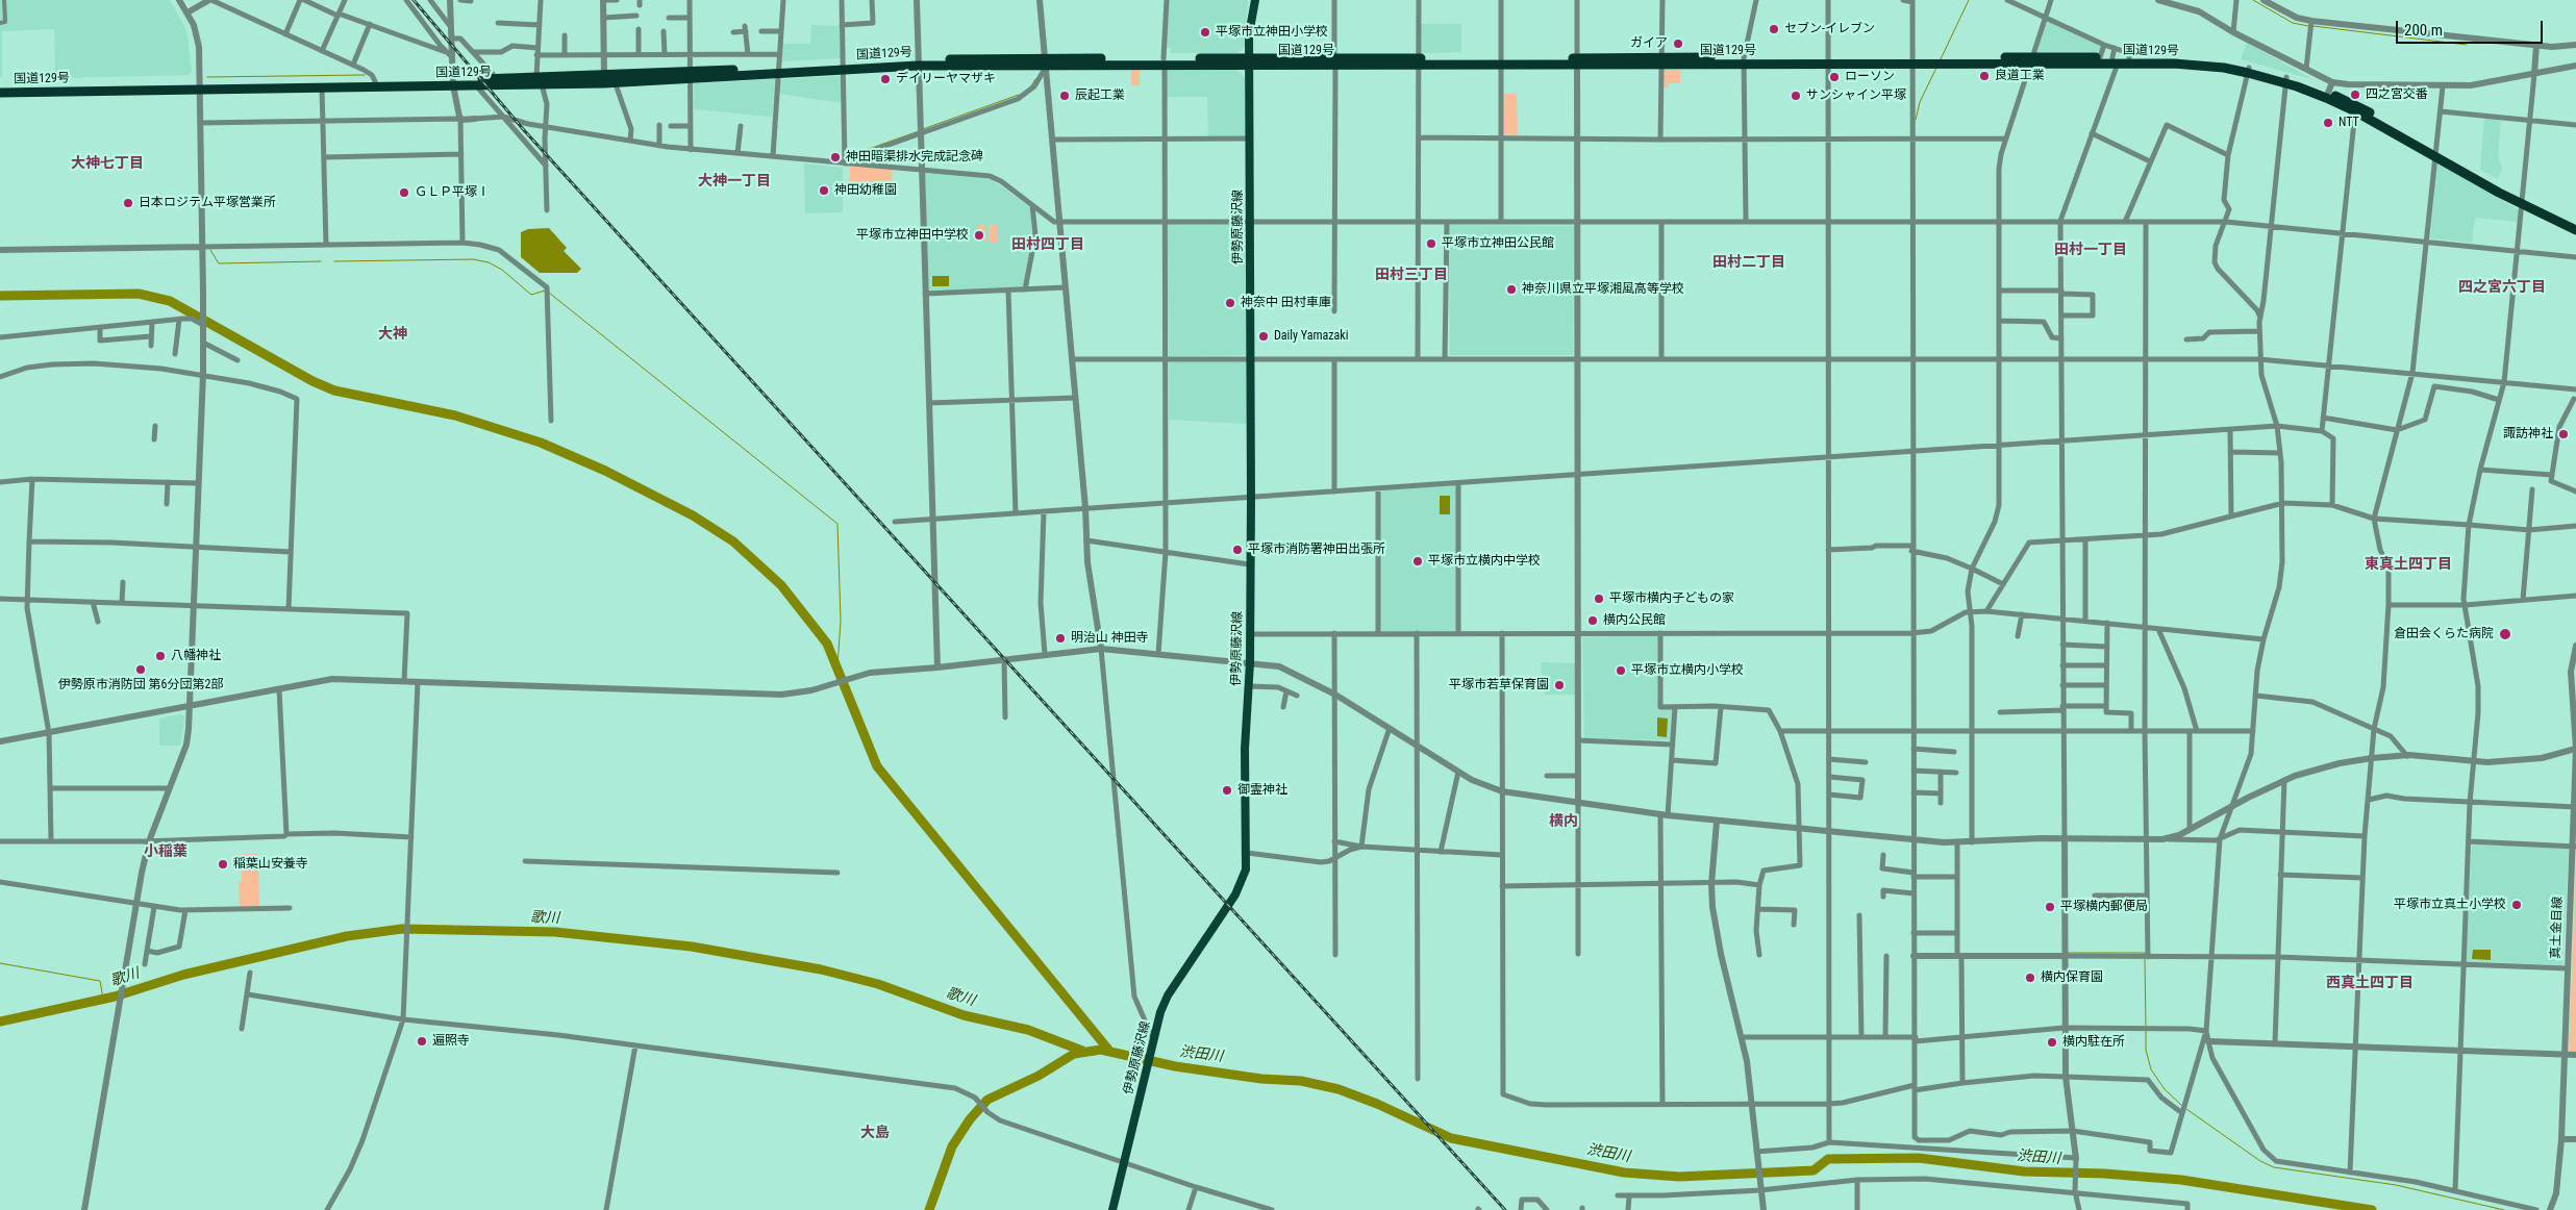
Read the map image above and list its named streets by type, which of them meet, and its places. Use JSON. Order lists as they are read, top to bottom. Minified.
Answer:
{"streets":{"highway":["国道129号"],"main road":["伊勢原藤沢線"],"street":["真土金目線"]},"crossings":[["国道129号","伊勢原藤沢線"]],"districts":["大神七丁目","大神一丁目","田村四丁目","田村一丁目","田村二丁目","田村三丁目","四之宮六丁目","大神","東真土四丁目","横内","小稲葉","西真土四丁目","大島"],"water":["歌川","渋田川"],"places":["セブン-イレブン","平塚市立神田小学校","ガイア","良道工業","ローソン","デイリーヤマザキ","四之宮交番","辰起工業","サンシャイン平塚","NTT","神田暗渠排水完成記念碑","神田幼稚園","ＧＬＰ平塚Ⅰ","日本ロジテム平塚営業所","平塚市立神田中学校","平塚市立神田公民館","神奈川県立平塚湘風高等学校","神奈中 田村車庫","Daily Yamazaki","諏訪神社","平塚市消防署神田出張所","平塚市立横内中学校","平塚市横内子どもの家","横内公民館","倉田会くらた病院","明治山 神田寺","八幡神社","伊勢原市消防団 第6分団第2部","平塚市立横内小学校","平塚市若草保育園","御霊神社","稲葉山安養寺","平塚市立真土小学校","平塚横内郵便局","横内保育園","遍照寺","横内駐在所"],"scale_bar":"200 m"}
